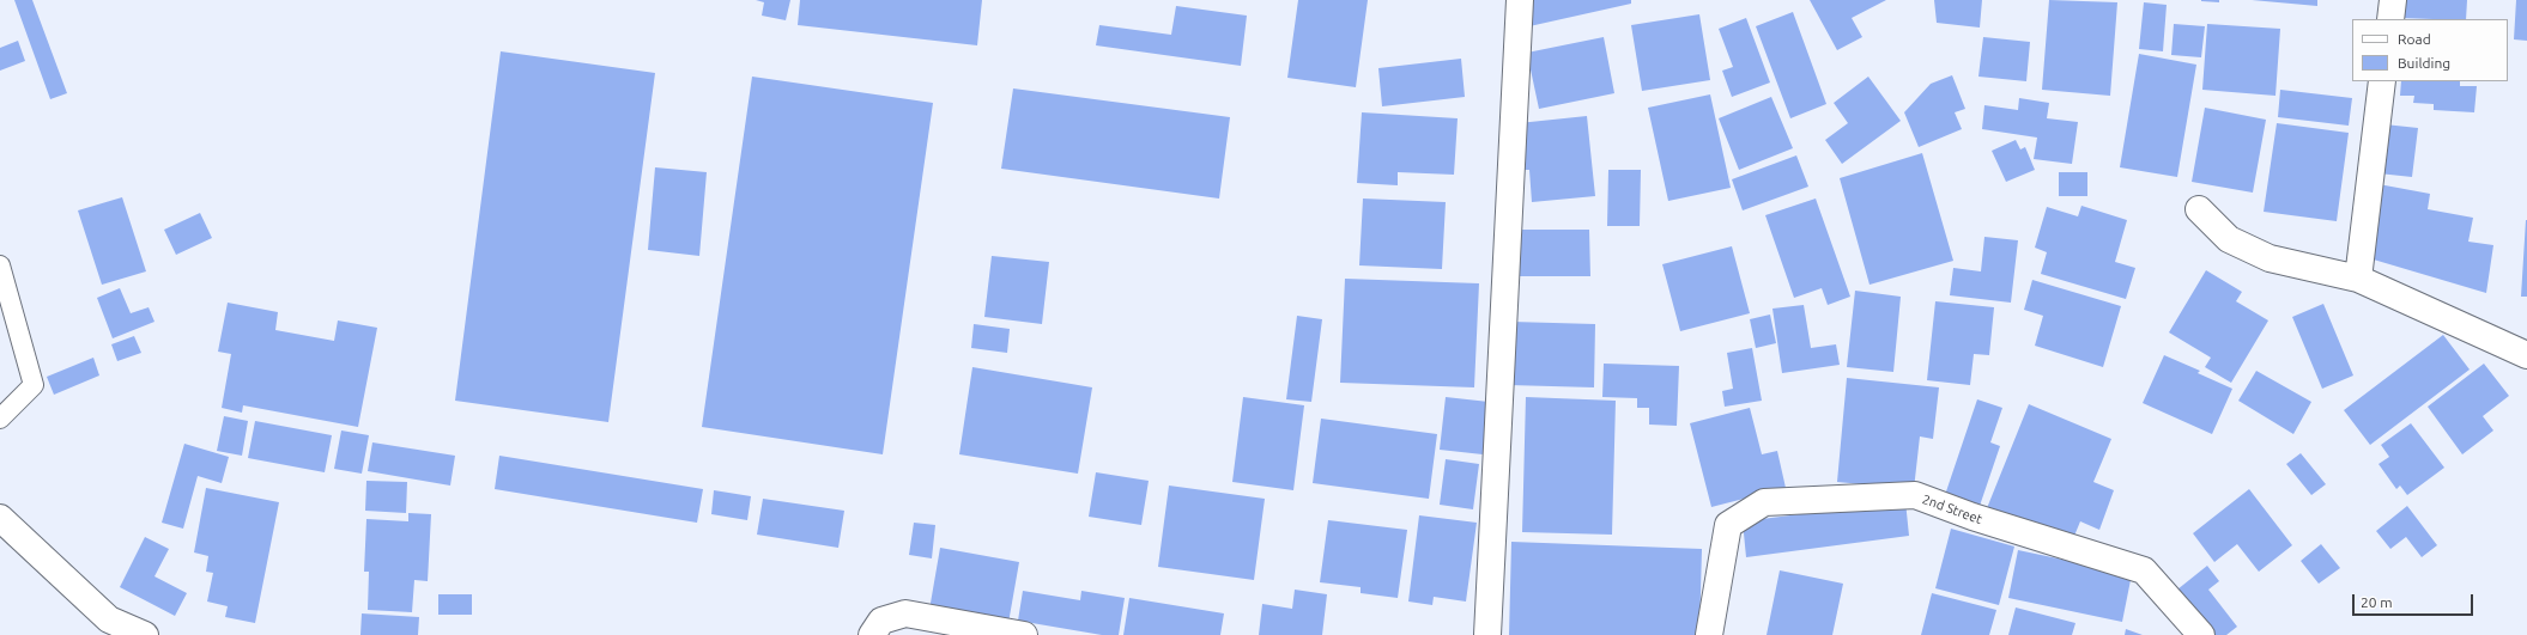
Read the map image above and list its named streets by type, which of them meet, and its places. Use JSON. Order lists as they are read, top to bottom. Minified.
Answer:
{"streets":{"street":["2nd Street"]},"legend":["Road","Building"],"scale_bar":"20 m"}
